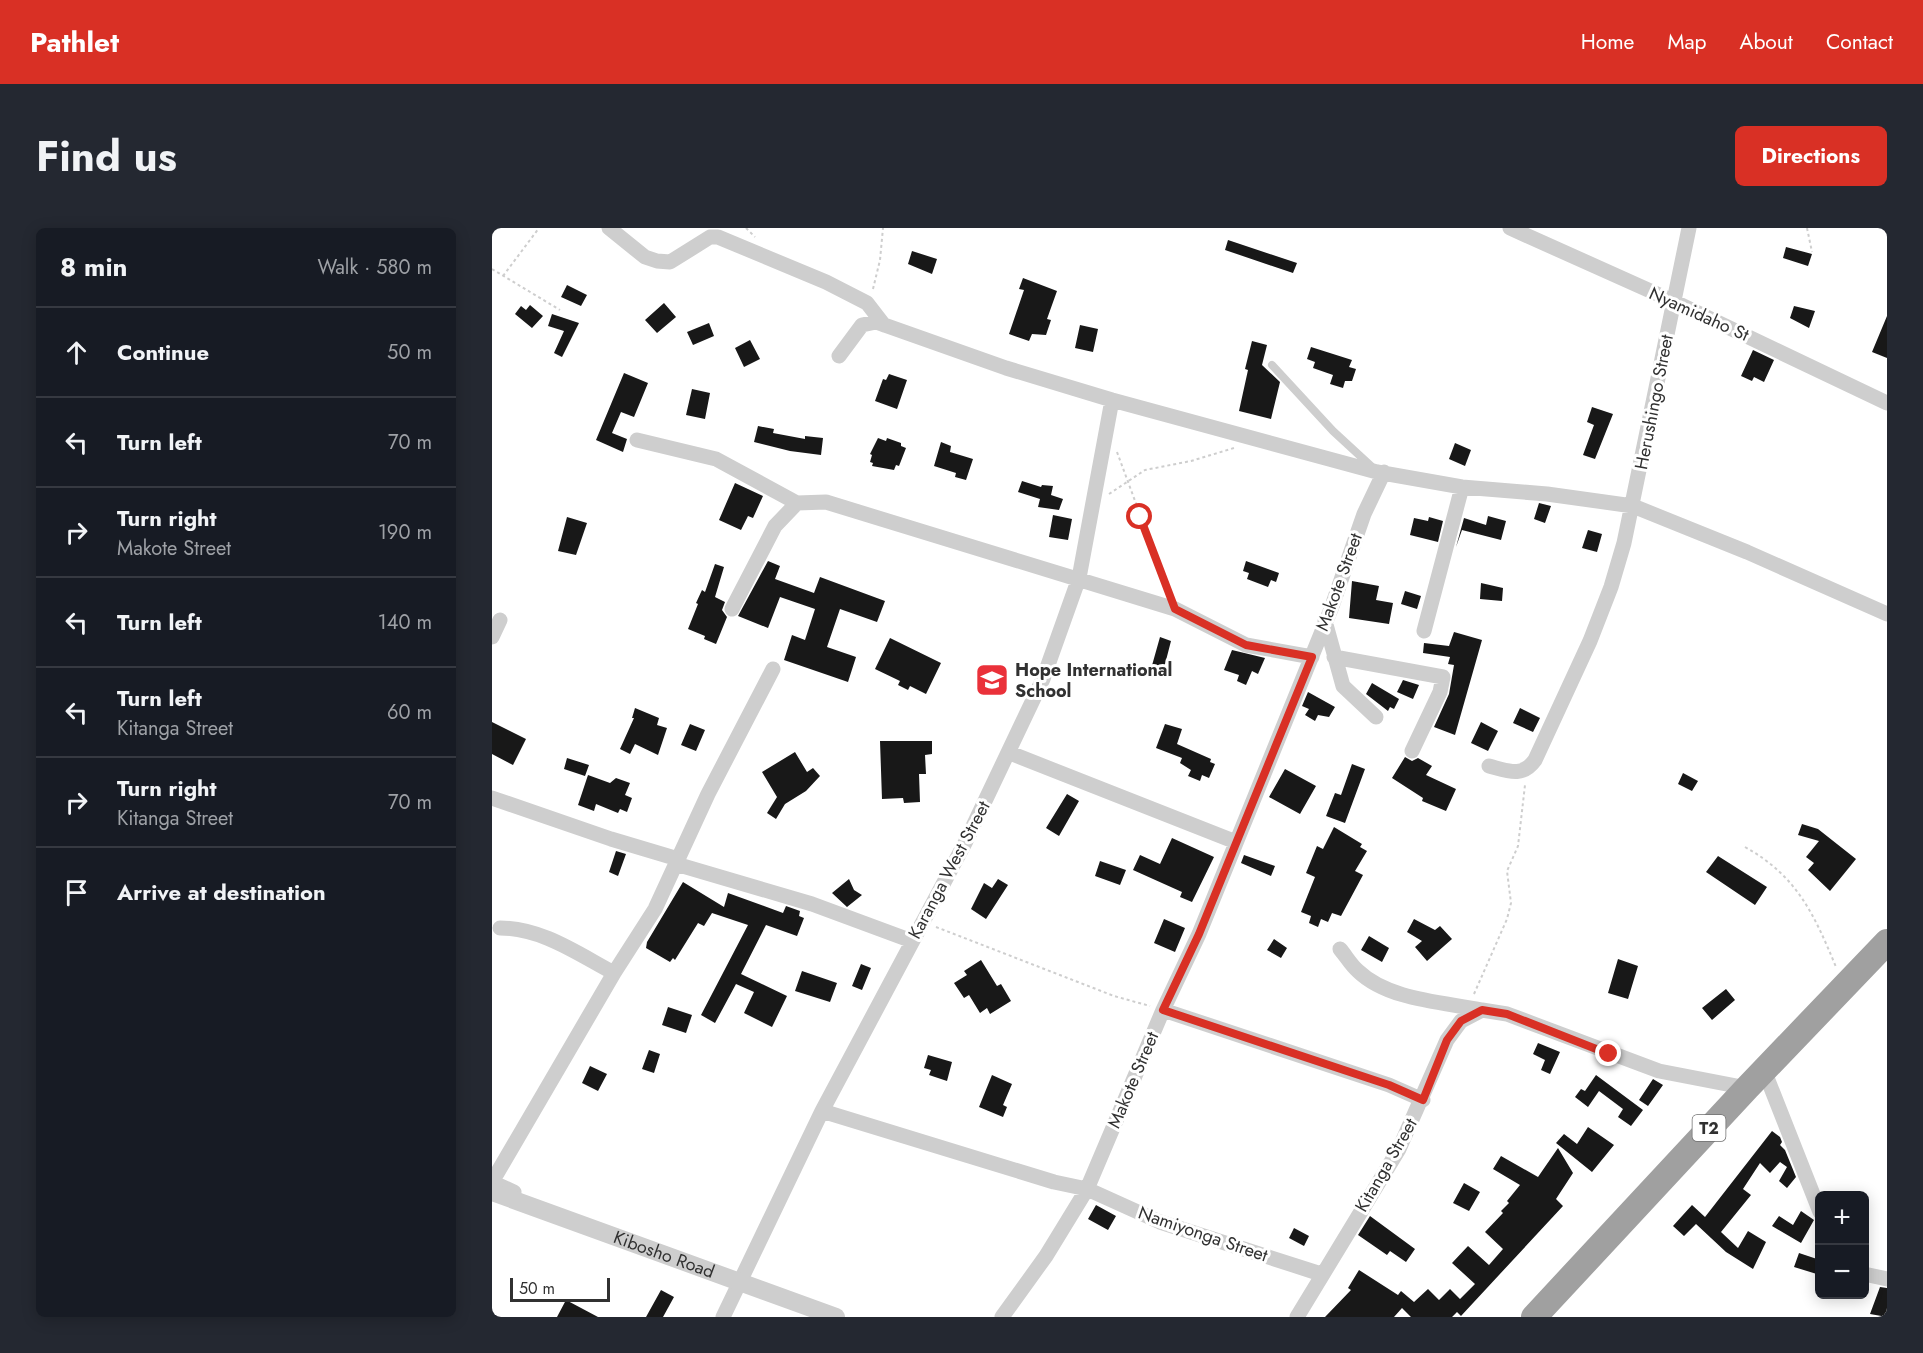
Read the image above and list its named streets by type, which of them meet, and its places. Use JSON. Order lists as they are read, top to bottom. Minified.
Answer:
{"streets":{"highway":["T2"],"street":["Nyamidaho St","Herushingo Street","Makote Street","Karanga West Street","Kitanga Street","Namiyonga Street","Kibosho Road"]},"crossings":[["Nyamidaho St","Herushingo Street"],["Makote Street","Namiyonga Street"],["Karanga West Street","Kibosho Road"],["Kitanga Street","Namiyonga Street"]],"places":{"school or university":["Hope International School"]},"scale_bar":"50 m","page":{"header":"Pathlet","nav":["Home","Map","About","Contact"],"title":"Find us","buttons":"Directions","heading":["8 min","Walk · 580 m"],"list":[["Continue","50 m"],["Turn left","70 m"],["Turn right","Makote Street","190 m"],["Turn left","140 m"],["Turn left","Kitanga Street","60 m"],["Turn right","Kitanga Street","70 m"],"Arrive at destination"],"map_buttons":["+","−"],"scale":"50 m"}}
